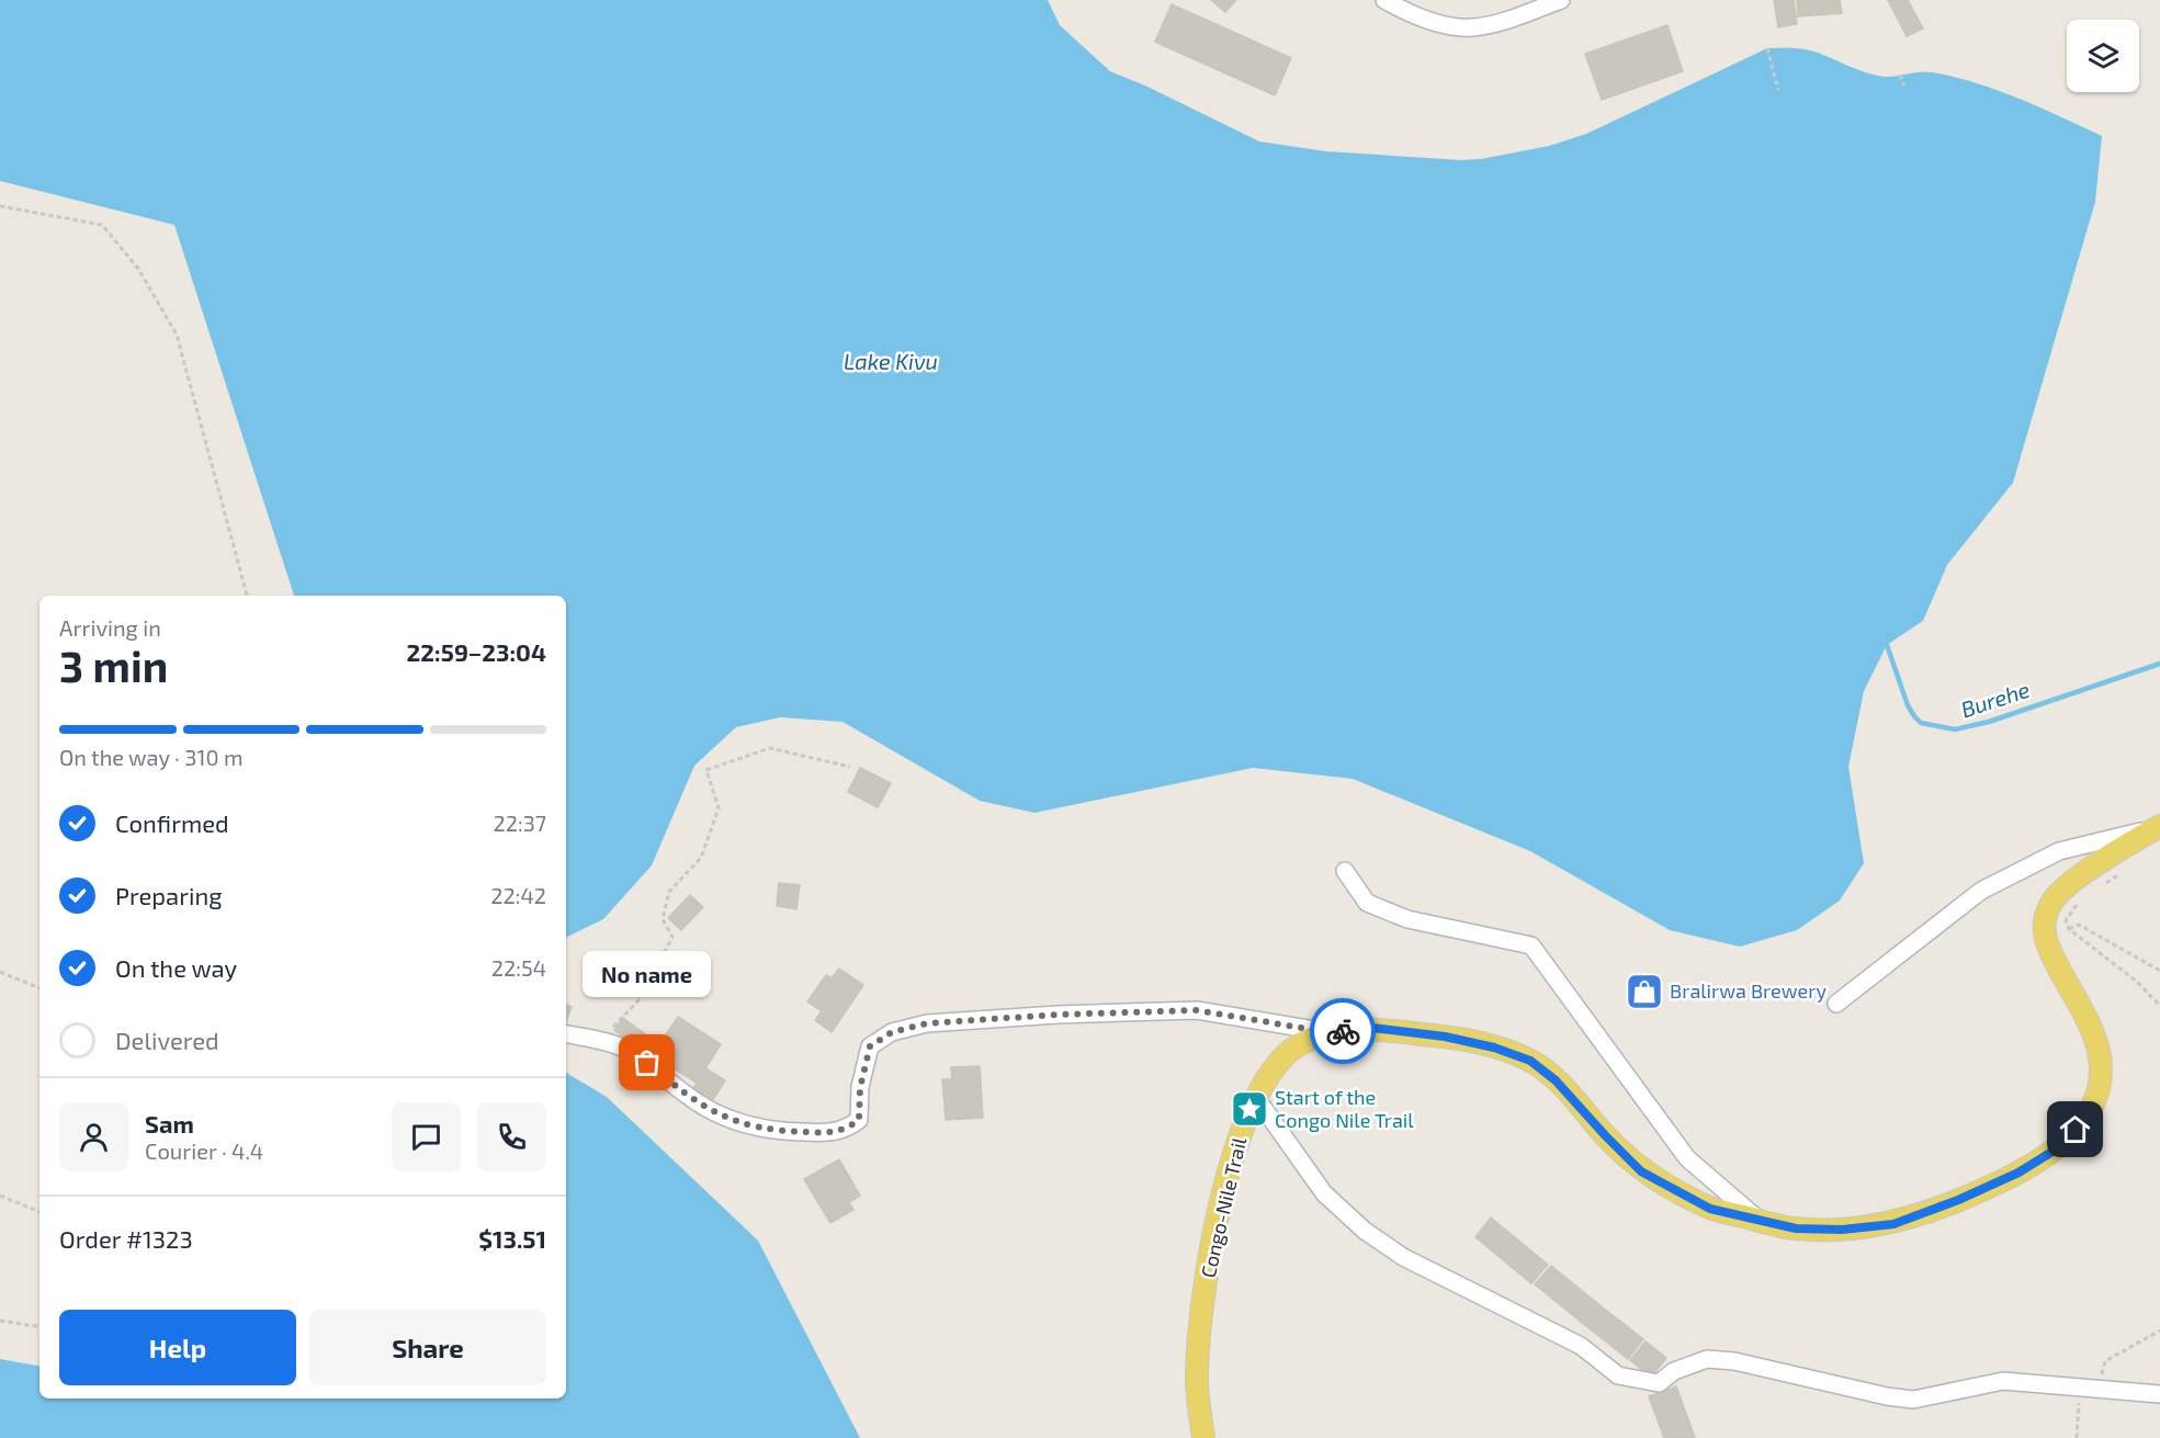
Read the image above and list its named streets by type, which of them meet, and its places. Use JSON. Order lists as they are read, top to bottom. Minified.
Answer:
{"streets":{"main road":["Congo-Nile Trail"]},"water":["Lake Kivu","Burehe"],"places":{"shop":["Bralirwa Brewery"],"other":["No name"],"place":["Start of the Congo Nile Trail"]},"page":{"heading":["3 min","Arriving in","22:59–23:04"],"panel":["Sam","Courier · 4.4","Order #1323","$13.51"],"bar":"On the way · 310 m","list":[["Confirmed","22:37"],["Preparing","22:42"],["On the way","22:54"],"Delivered"],"bubble":"No name","buttons":["Help","Share"]}}
